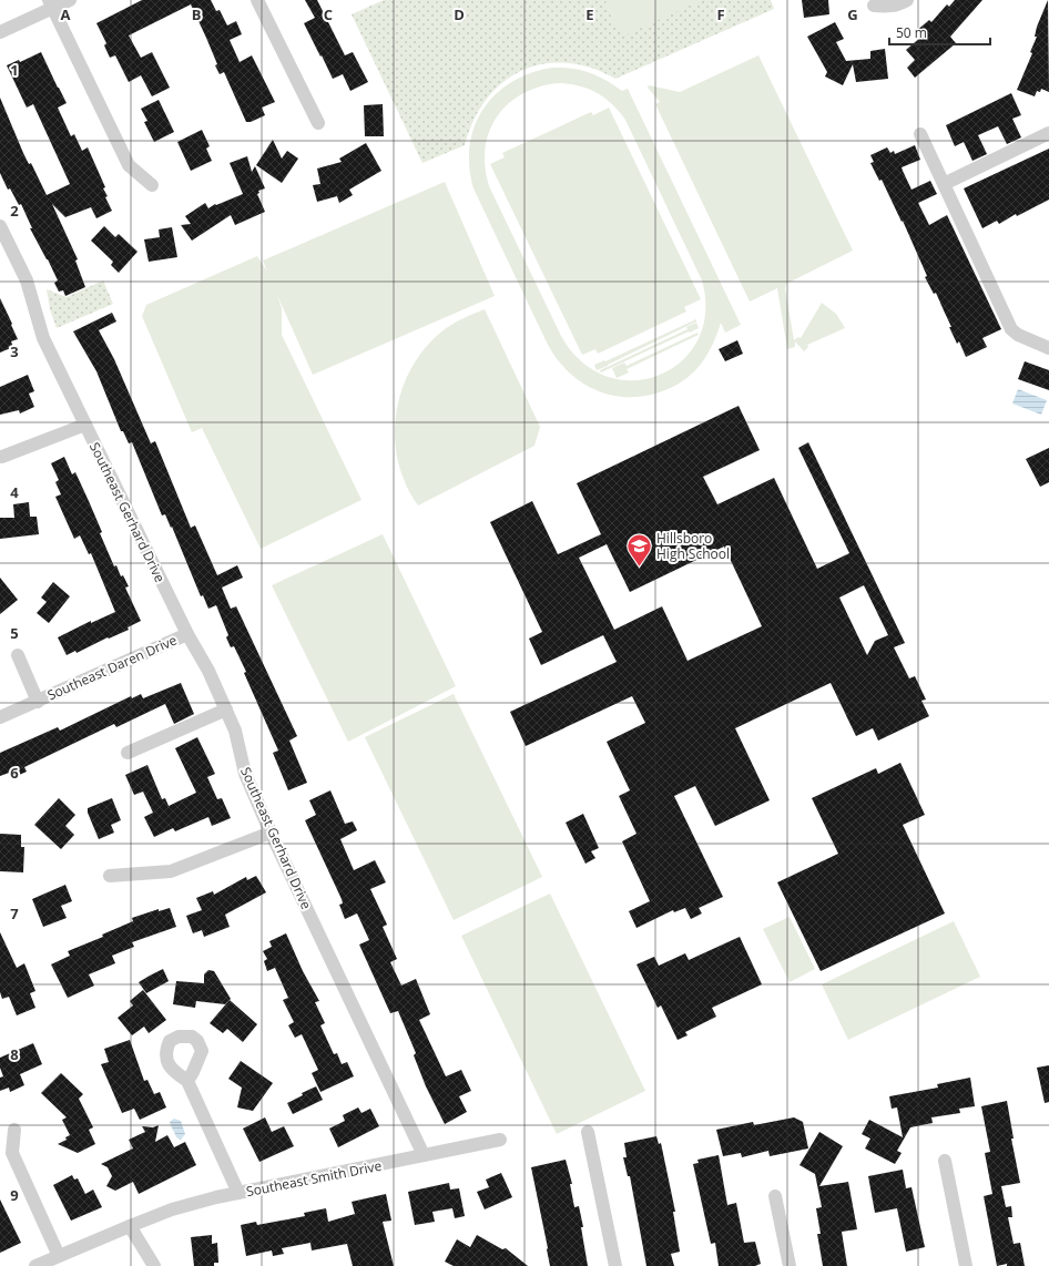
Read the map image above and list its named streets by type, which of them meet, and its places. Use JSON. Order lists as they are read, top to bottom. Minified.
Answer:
{"streets":{"street":["Southeast Gerhard Drive","Southeast Daren Drive","Southeast Smith Drive"]},"crossings":[["Southeast Gerhard Drive","Southeast Daren Drive"],["Southeast Gerhard Drive","Southeast Smith Drive"]],"places":{"school or university":["Hillsboro High School"]},"scale_bar":"50 m","grid":{"columns":["A","B","C","D","E","F","G"],"rows":["1","2","3","4","5","6","7","8","9"]}}
